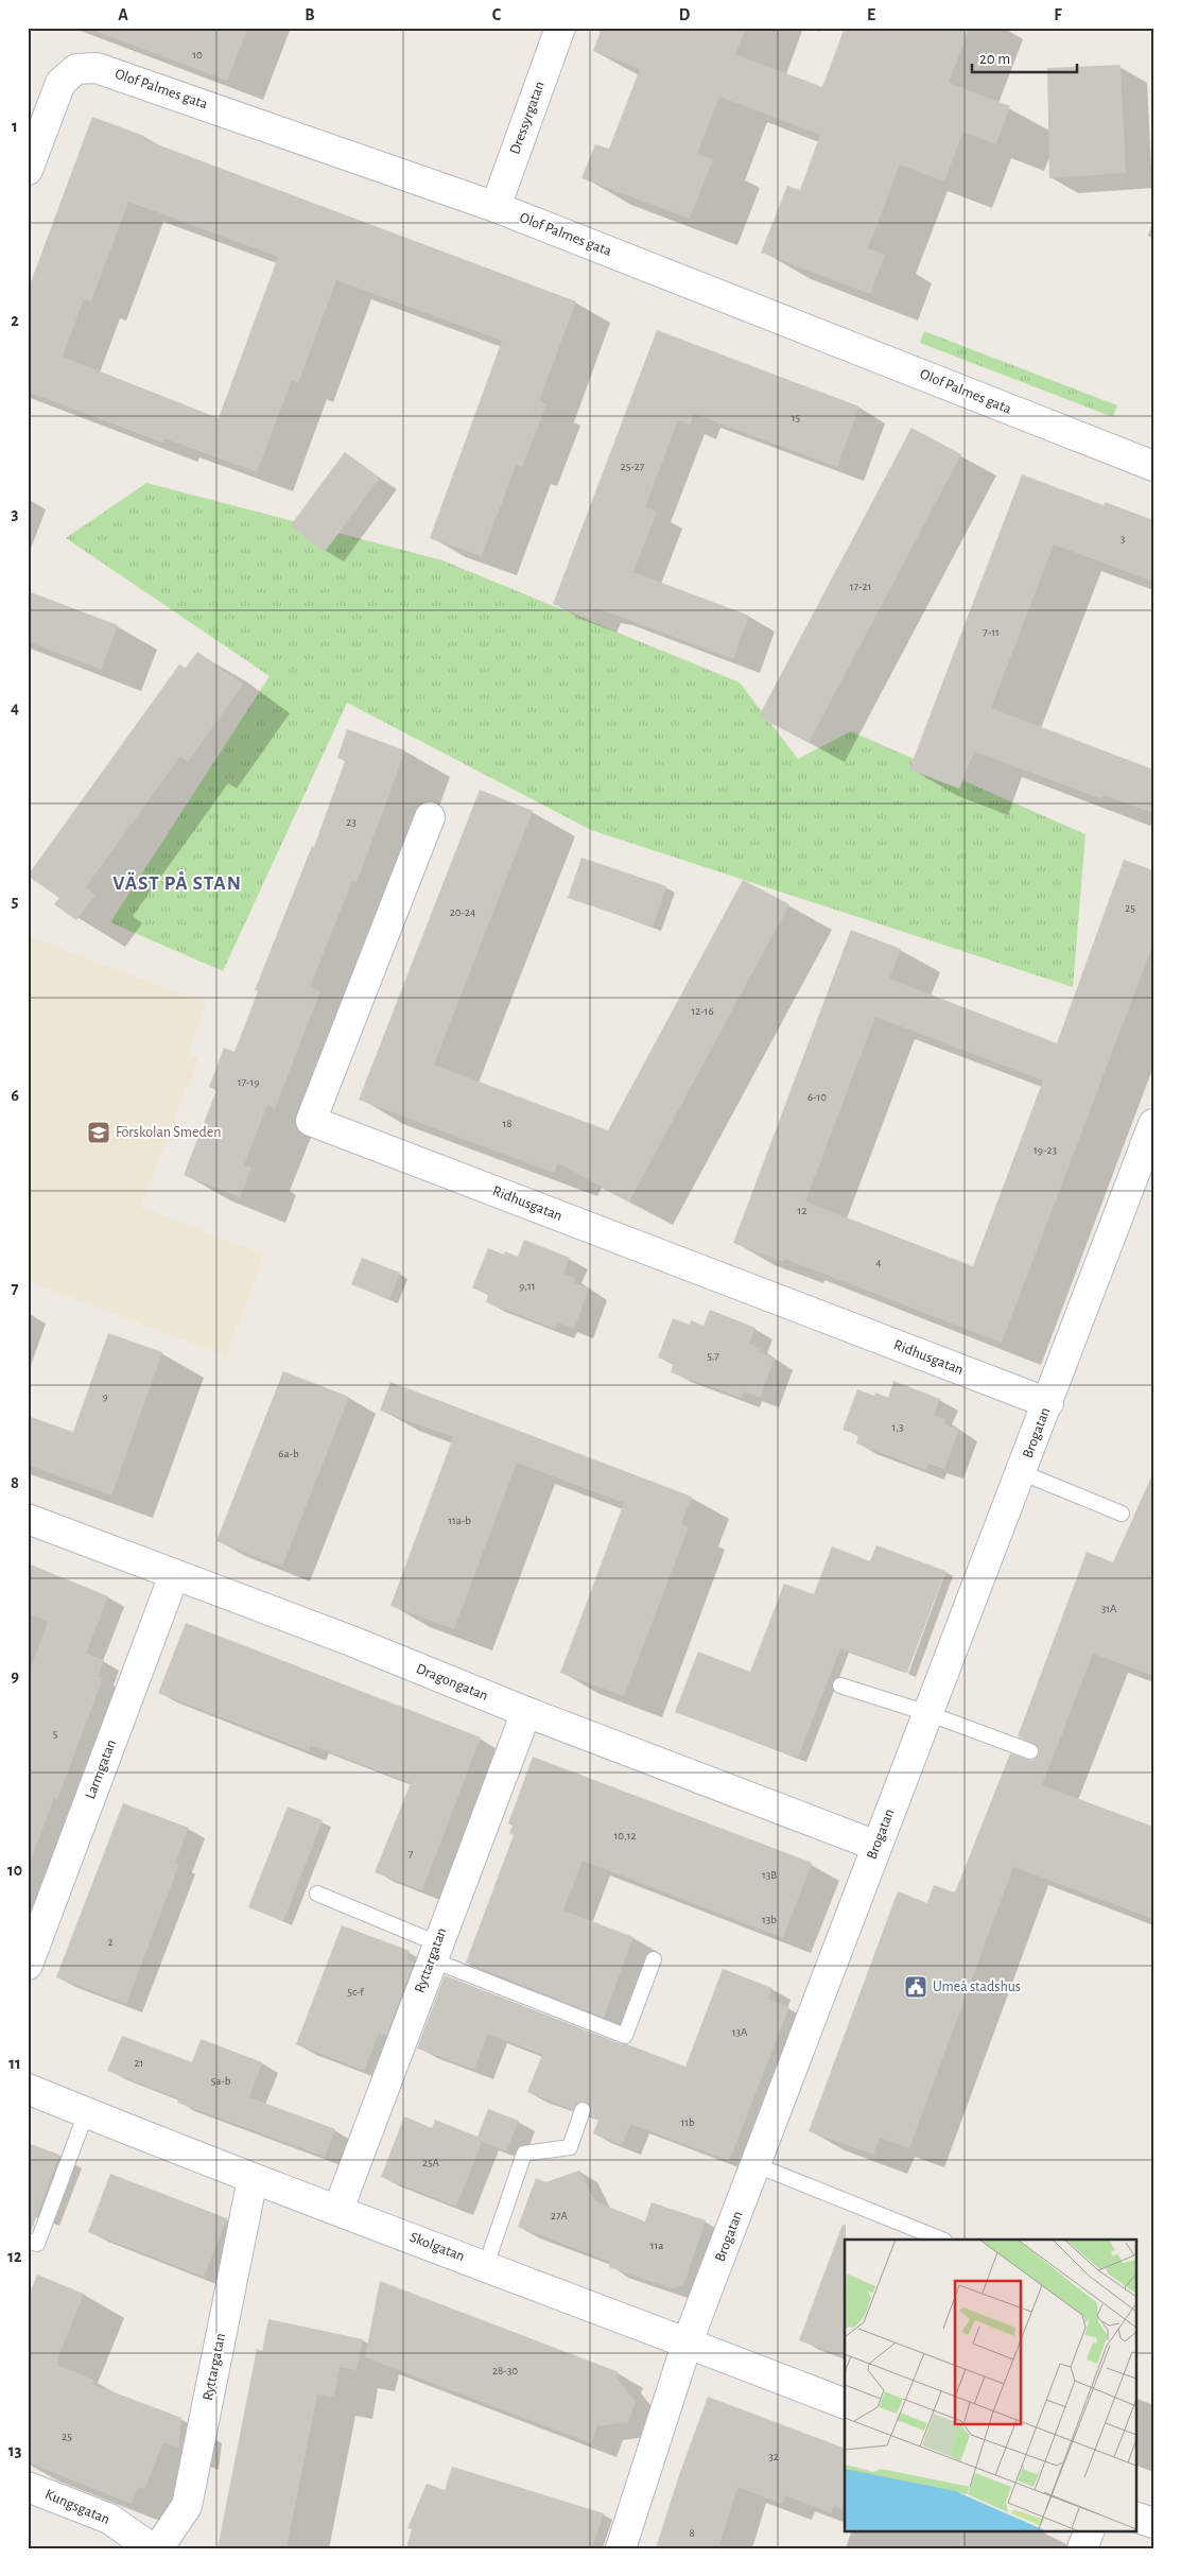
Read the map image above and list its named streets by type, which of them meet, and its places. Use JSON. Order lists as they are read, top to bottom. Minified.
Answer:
{"streets":{"street":["Olof Palmes gata","Dressyrgatan","Ridhusgatan","Brogatan","Dragongatan","Larmgatan","Ryttargatan","Skolgatan","Kungsgatan"]},"crossings":[["Olof Palmes gata","Dressyrgatan"],["Ridhusgatan","Brogatan"],["Brogatan","Dragongatan"],["Brogatan","Skolgatan"],["Dragongatan","Larmgatan"],["Dragongatan","Ryttargatan"],["Ryttargatan","Skolgatan"]],"districts":["VÄST PÅ STAN"],"places":{"school or university":["Förskolan Smeden"],"public building":["Umeå stadshus"]},"house_numbers":["10","15","25-27","3","17-21","7-11","23","25","20-24","12-16","17-19","6-10","18","19-23","12","4","9,11","5,7","9","1,3","6a-b","11a-b","31A","5","10,12","7","13B","13b","2","5c-f","13A","21","5a-b","11b","25A","27A","11a","28-30","25","32","8"],"scale_bar":"20 m","grid":{"columns":["A","B","C","D","E","F"],"rows":["1","2","3","4","5","6","7","8","9","10","11","12","13"]}}
